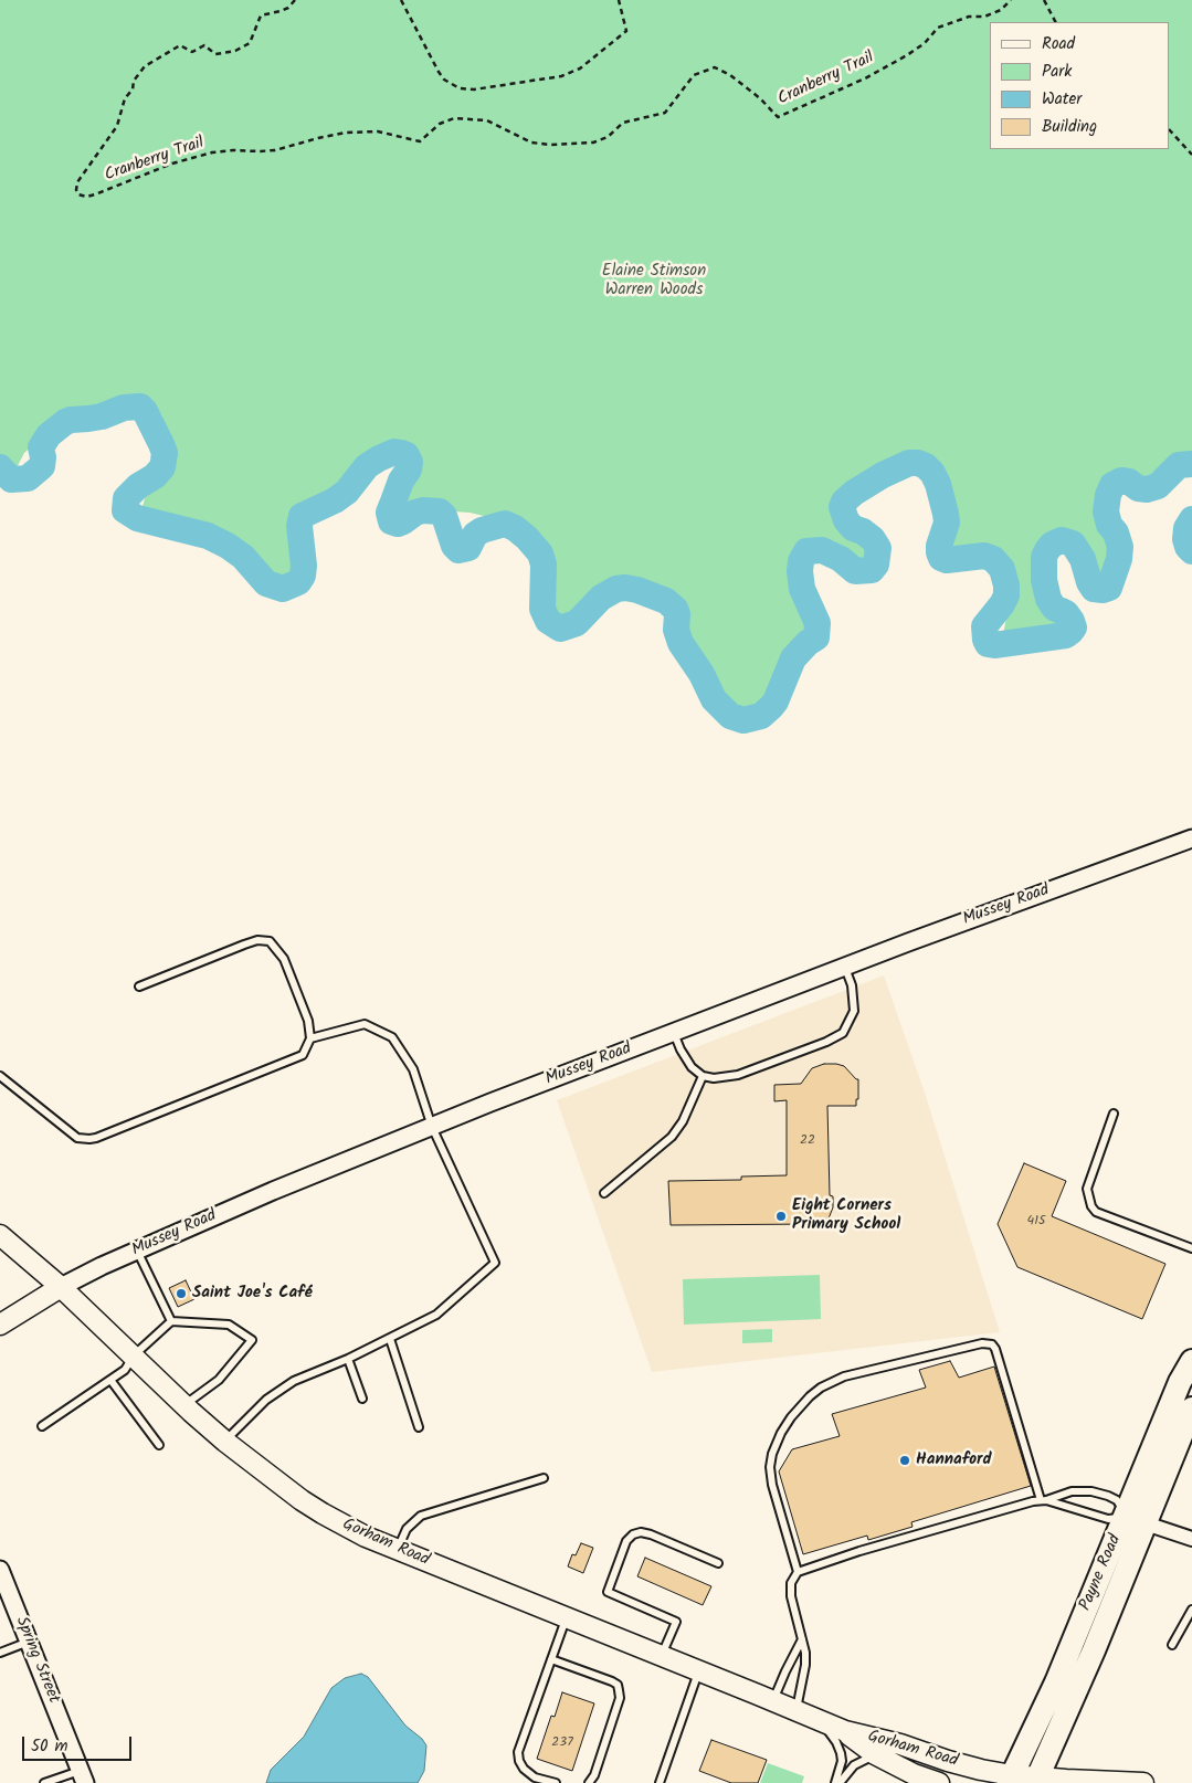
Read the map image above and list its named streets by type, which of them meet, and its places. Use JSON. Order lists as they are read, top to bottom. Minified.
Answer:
{"streets":{"main road":["Mussey Road","Gorham Road","Payne Road"],"street":["Spring Street"],"path":["Cranberry Trail"]},"crossings":[["Mussey Road","Gorham Road"],["Gorham Road","Payne Road"]],"parks":["Elaine Stimson Warren Woods"],"places":["Eight Corners Primary School","Saint Joe's Café","Hannaford"],"house_numbers":["22","415","237"],"legend":["Road","Park","Water","Building"],"scale_bar":"50 m"}
